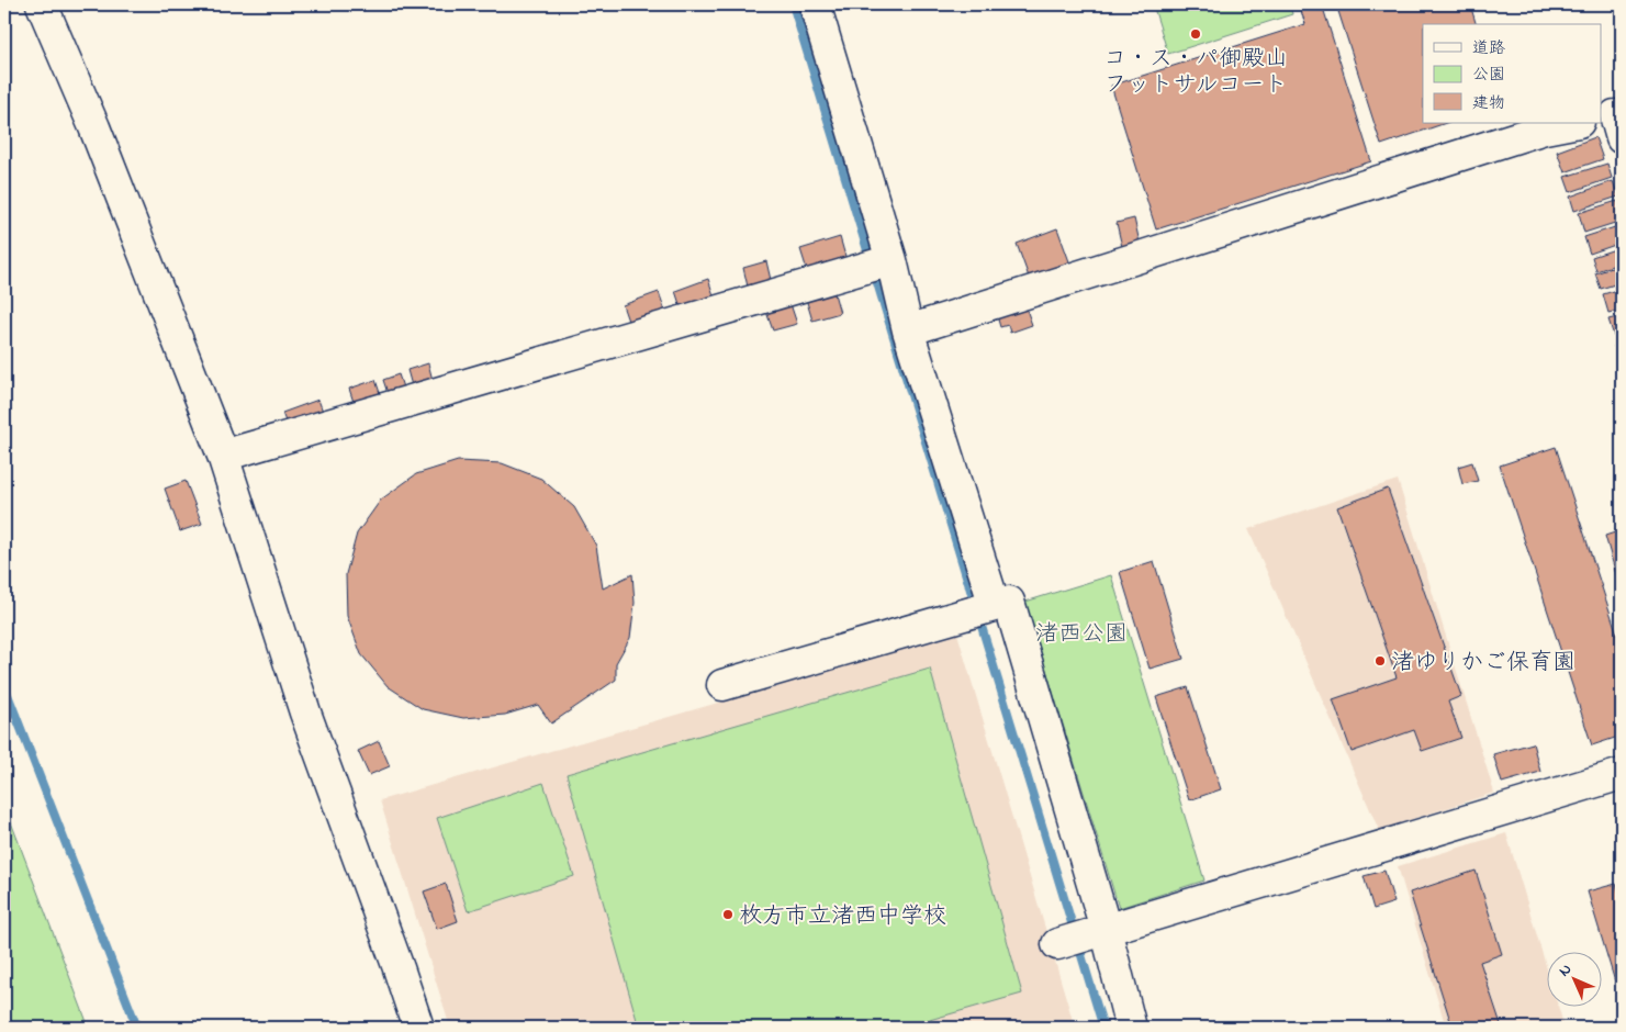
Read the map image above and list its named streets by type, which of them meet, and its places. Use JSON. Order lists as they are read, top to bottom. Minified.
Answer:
{"parks":["渚西公園"],"places":["コ・ス・パ御殿山 フットサルコート","渚ゆりかご保育園","枚方市立渚西中学校"],"legend":["道路","公園","建物"],"north":"top left"}
